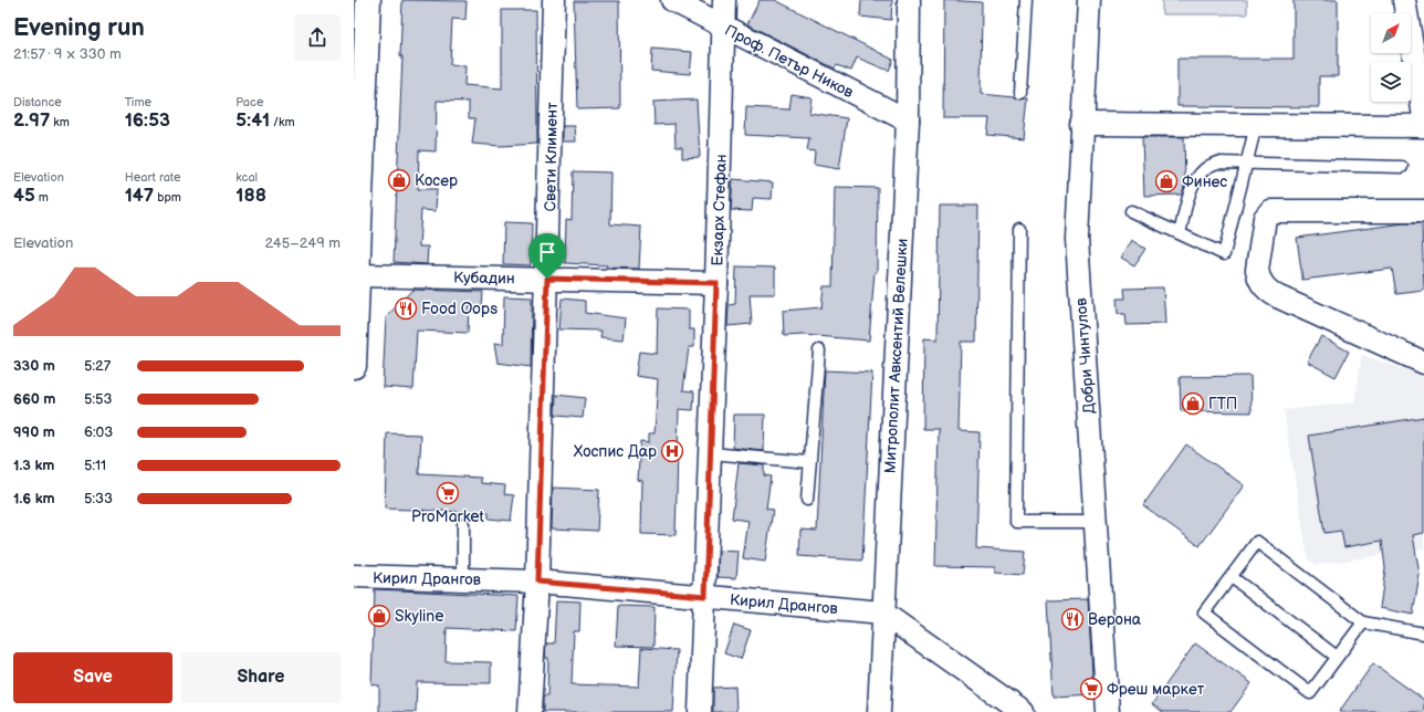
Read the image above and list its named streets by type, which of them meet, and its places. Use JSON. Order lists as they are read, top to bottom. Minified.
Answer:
{"streets":{"street":["Проф. Петър Ников","Свети Климент","Екзарх Стефан","Кубадин","Митрополит Авксентий Велешки","Добри Чинтулов","Кирил Дрангов"]},"crossings":[["Проф. Петър Ников","Екзарх Стефан"],["Проф. Петър Ников","Митрополит Авксентий Велешки"],["Свети Климент","Кубадин"],["Свети Климент","Кирил Дрангов"],["Екзарх Стефан","Кубадин"],["Екзарх Стефан","Кирил Дрангов"],["Митрополит Авксентий Велешки","Кирил Дрангов"]],"places":{"shop":["Косер","Финес","ГТП","Skyline"],"restaurant":["Food Oops","Верона"],"hospital":["Хоспис Дар"],"supermarket":["ProMarket","Фреш маркет"]},"north":"top right","page":{"heading":["Evening run","21:57 · 9 × 330 m"],"stats":[["Distance","2.97 km"],["Time","16:53"],["Pace","5:41 /km"],["Elevation","45 m"],["Heart rate","147 bpm"],["kcal","188"]],"chart":["Elevation","245–249 m"],"list":[{"name":"330 m","note":"5:27"},{"name":"660 m","note":"5:53"},{"name":"990 m","note":"6:03"},{"name":"1.3 km","note":"5:11"},{"name":"1.6 km","note":"5:33"}],"buttons":["Save","Share"]}}
